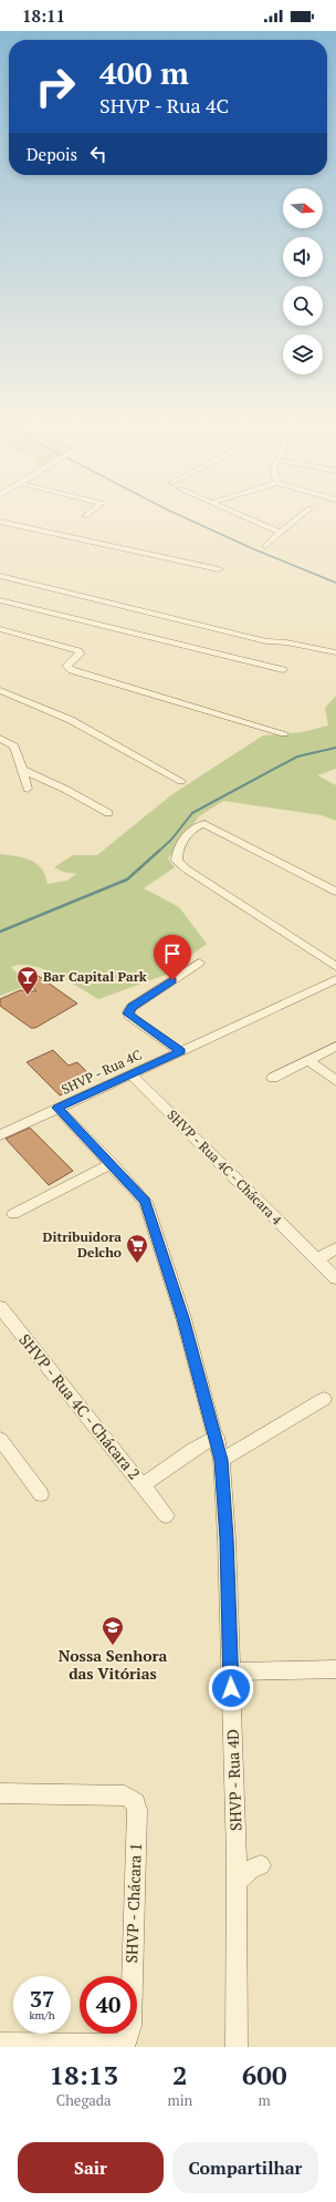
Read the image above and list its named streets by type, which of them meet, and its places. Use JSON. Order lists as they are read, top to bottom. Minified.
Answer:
{"streets":{"street":["SHVP - Rua 4C","SHVP - Rua 4C - Chácara 4","SHVP - Rua 4C - Chácara 2","SHVP - Rua 4D","SHVP - Chácara 1"]},"crossings":[["SHVP - Rua 4C","SHVP - Rua 4C - Chácara 4"],["SHVP - Rua 4C","SHVP - Rua 4D"],["SHVP - Rua 4C - Chácara 2","SHVP - Rua 4D"]],"places":{"bar":["Bar Capital Park"],"supermarket":["Ditribuidora Delcho"],"school or university":["Nossa Senhora das Vitórias"]},"north":"right","page":{"status":"18:11","turn":["400 m","SHVP - Rua 4C"],"then":"Depois","speed":"37 km/h","limit":"40","eta":["18:13","Chegada","2","min","600","m"],"buttons":["Sair","Compartilhar"]}}
